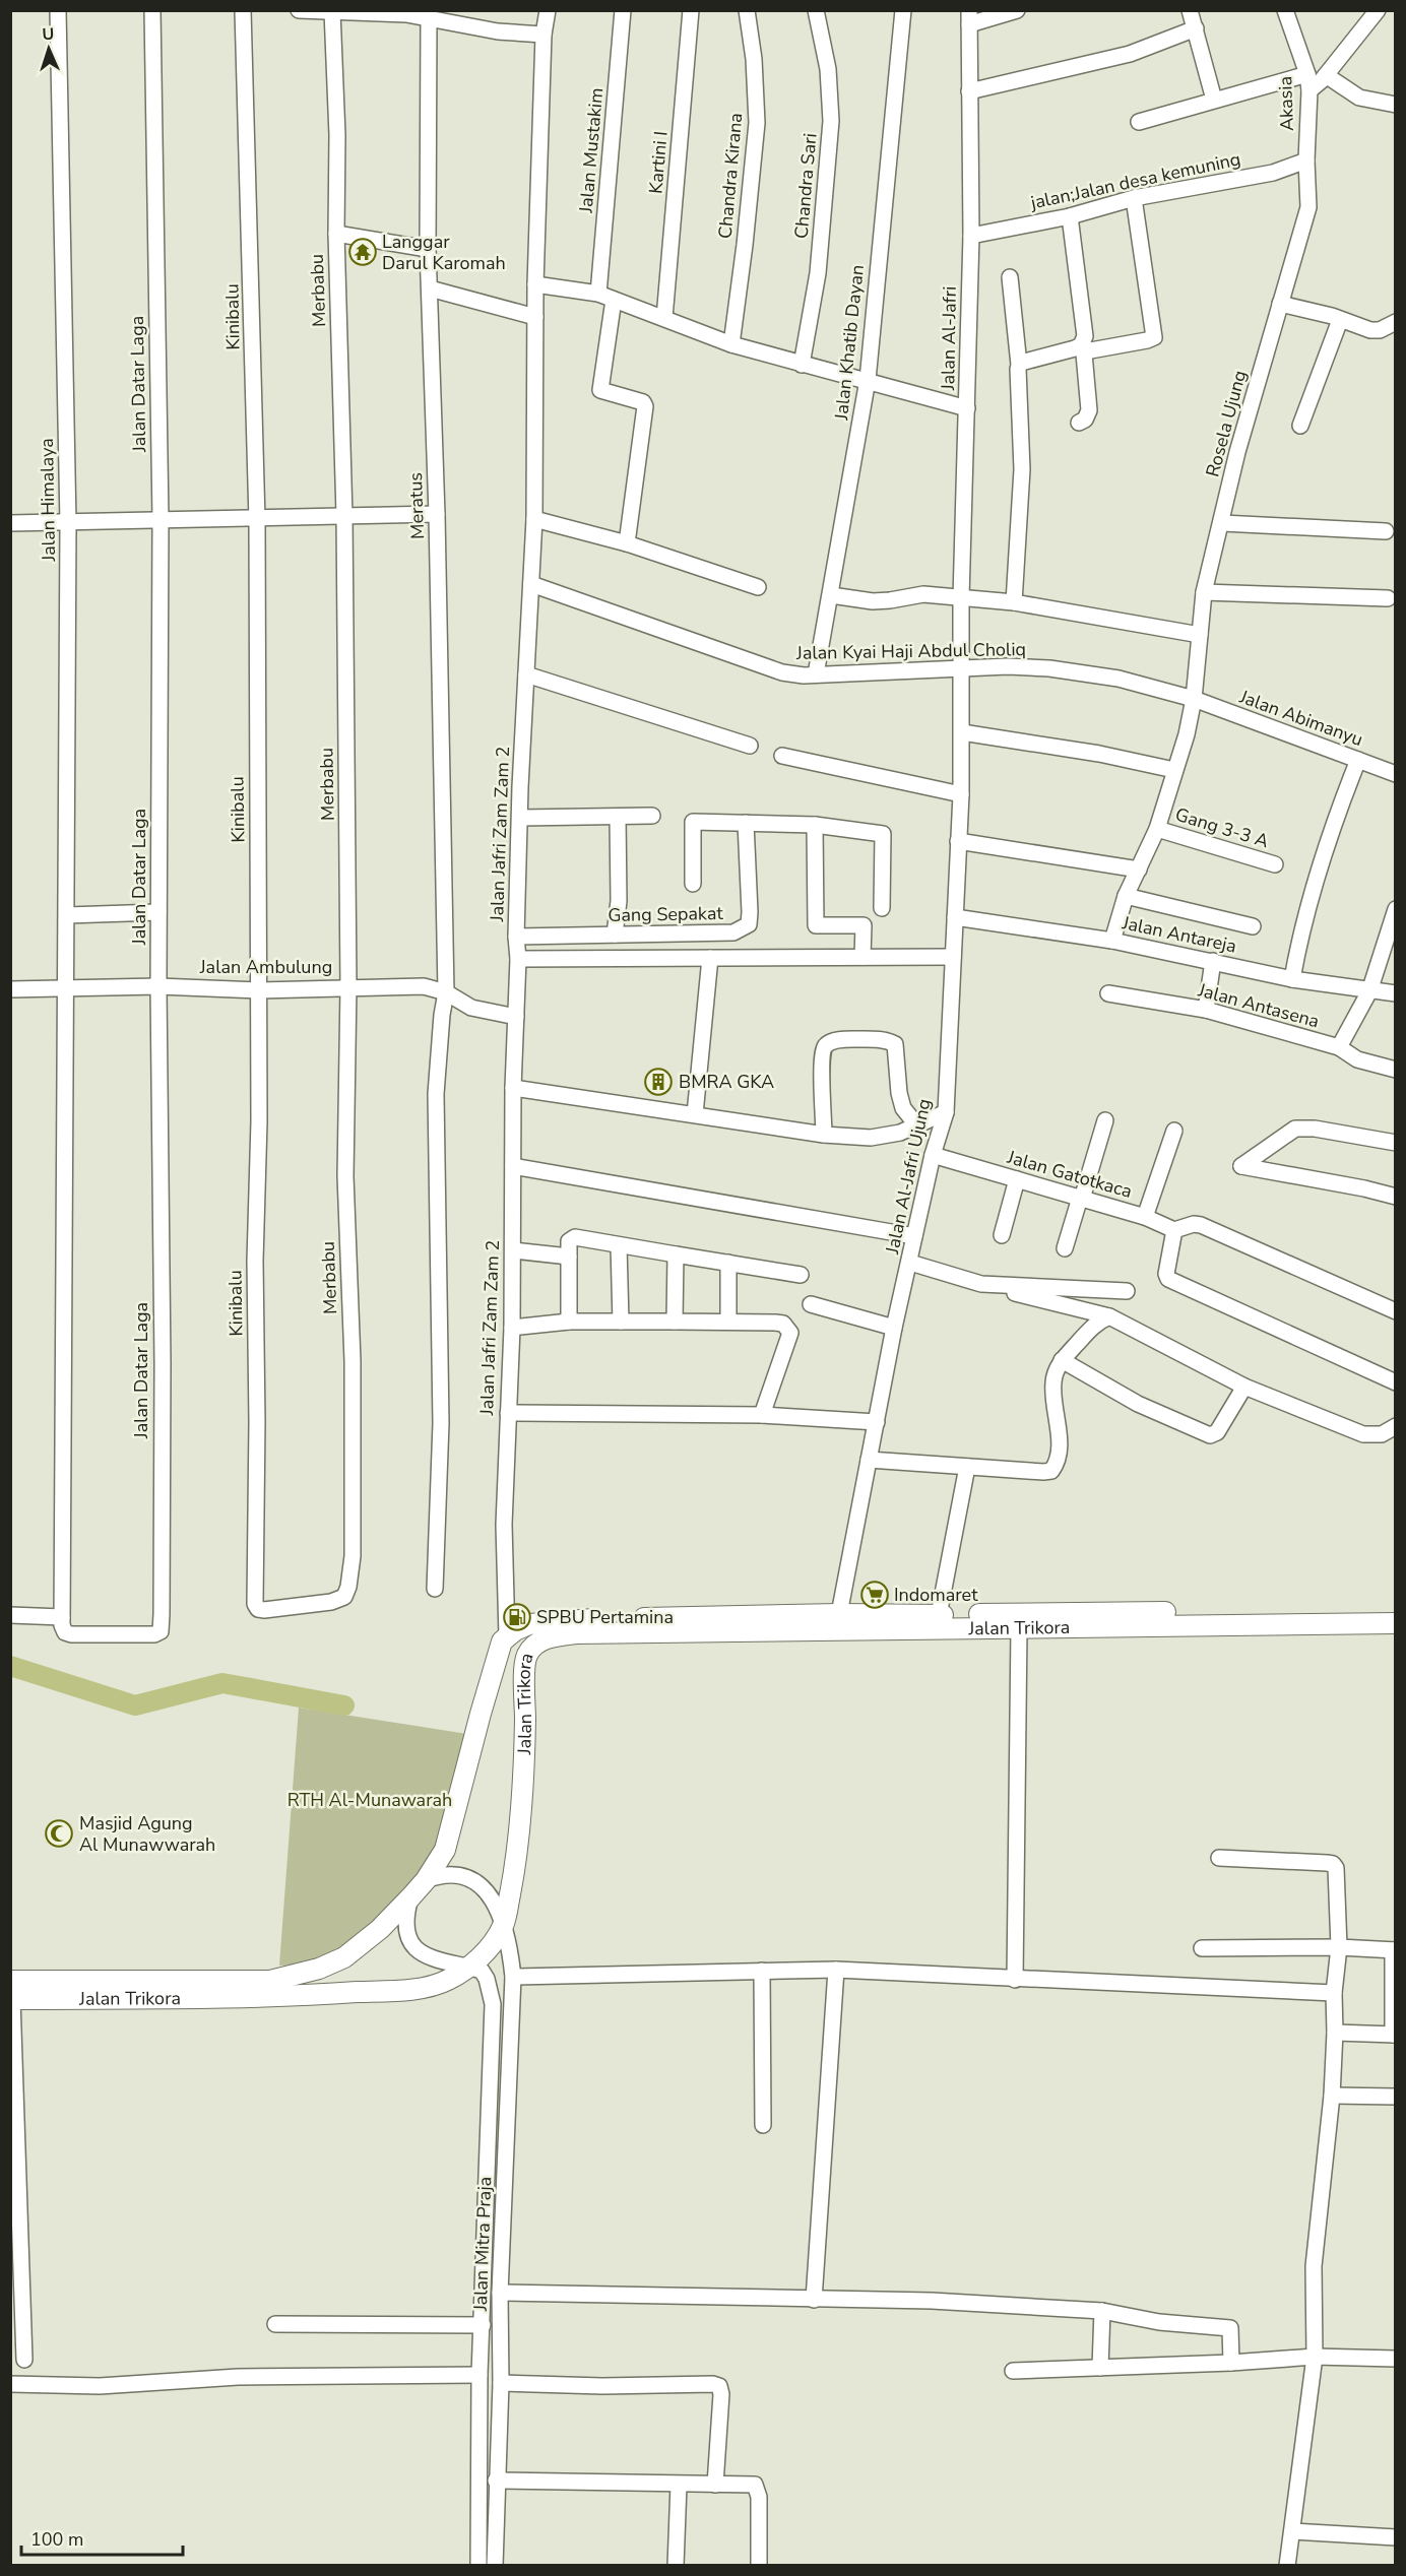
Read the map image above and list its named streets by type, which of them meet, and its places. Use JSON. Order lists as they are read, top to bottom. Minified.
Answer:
{"streets":{"main road":["Jalan Trikora"],"street":["Akasia","Jalan Mustakim","Kartini I","Chandra Kirana","jalan;Jalan desa kemuning","Chandra Sari","Merbabu","Kinibalu","Jalan Al-Jafri","Jalan Khatib Dayan","Jalan Datar Laga","Rosela Ujung","Jalan Himalaya","Meratus","Jalan Kyai Haji Abdul Choliq","Jalan Abimanyu","Gang 3-3 A","Jalan Jafri Zam Zam 2","Gang Sepakat","Jalan Antareja","Jalan Ambulung","Jalan Antasena","Jalan Gatotkaca","Jalan Al-Jafri Ujung","Jalan Mitra Praja"]},"crossings":[["Akasia","jalan;Jalan desa kemuning"],["Akasia","Rosela Ujung"],["jalan;Jalan desa kemuning","Jalan Al-Jafri"],["jalan;Jalan desa kemuning","Rosela Ujung"],["Merbabu","Kinibalu"],["Merbabu","Jalan Ambulung"],["Kinibalu","Jalan Ambulung"],["Jalan Al-Jafri","Jalan Kyai Haji Abdul Choliq"],["Jalan Al-Jafri","Jalan Al-Jafri Ujung"],["Jalan Khatib Dayan","Jalan Kyai Haji Abdul Choliq"],["Jalan Datar Laga","Jalan Himalaya"],["Jalan Datar Laga","Jalan Ambulung"],["Rosela Ujung","Jalan Kyai Haji Abdul Choliq"],["Rosela Ujung","Jalan Abimanyu"],["Rosela Ujung","Gang 3-3 A"],["Rosela Ujung","Jalan Antareja"],["Jalan Himalaya","Jalan Ambulung"],["Meratus","Jalan Ambulung"],["Jalan Kyai Haji Abdul Choliq","Jalan Abimanyu"],["Jalan Kyai Haji Abdul Choliq","Jalan Jafri Zam Zam 2"],["Jalan Kyai Haji Abdul Choliq","Jalan Al-Jafri Ujung"],["Jalan Jafri Zam Zam 2","Gang Sepakat"],["Jalan Jafri Zam Zam 2","Jalan Ambulung"],["Jalan Jafri Zam Zam 2","Jalan Trikora"],["Jalan Antareja","Jalan Al-Jafri Ujung"],["Jalan Gatotkaca","Jalan Al-Jafri Ujung"],["Jalan Al-Jafri Ujung","Jalan Trikora"],["Jalan Trikora","Jalan Mitra Praja"]],"parks":["RTH Al-Munawarah"],"places":{"temple":["Langgar Darul Karomah"],"building":["BMRA GKA"],"supermarket":["Indomaret"],"fuel station":["SPBU Pertamina"],"mosque":["Masjid Agung Al Munawwarah"]},"scale_bar":"100 m","north":"top"}
